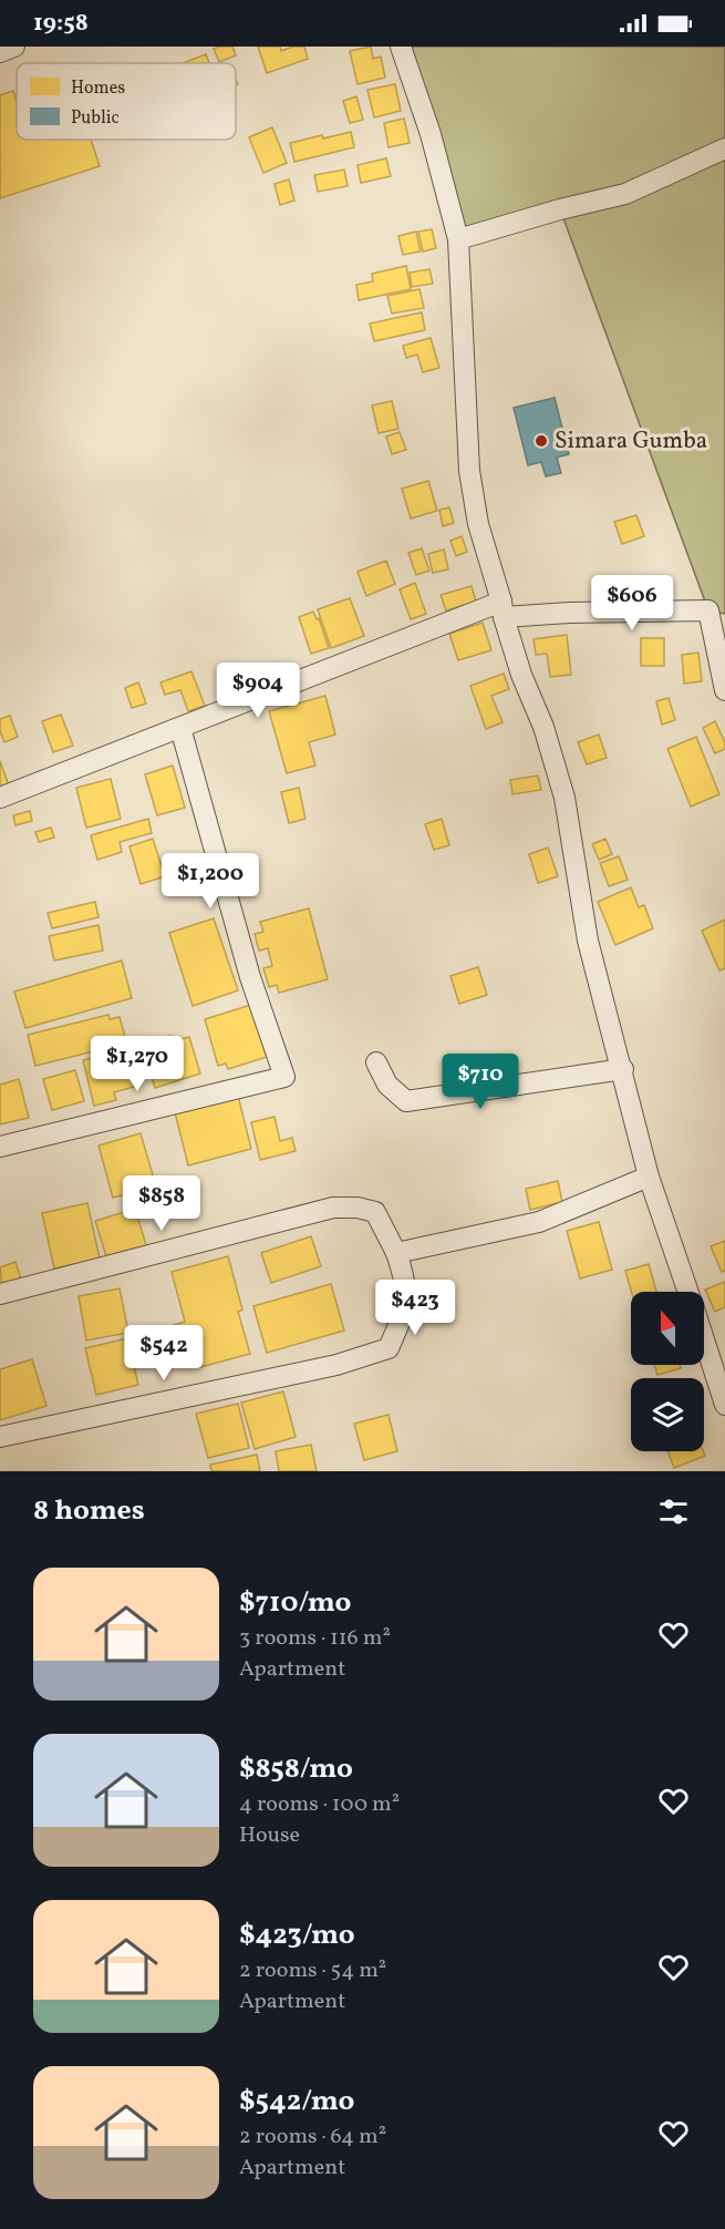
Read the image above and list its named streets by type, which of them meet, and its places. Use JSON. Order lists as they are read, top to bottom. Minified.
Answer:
{"places":["Simara Gumba"],"legend":["Homes","Public"],"north":"top","page":{"status":"19:58","price":["$606","$904","$1,200","$1,270","$710","$858","$423","$542"],"heading":"8 homes","list":[{"name":"$710/mo","note":"3 rooms · 116 m² · Apartment"},{"name":"$858/mo","note":"4 rooms · 100 m² · House"},{"name":"$423/mo","note":"2 rooms · 54 m² · Apartment"},{"name":"$542/mo","note":"2 rooms · 64 m² · Apartment"}]}}
